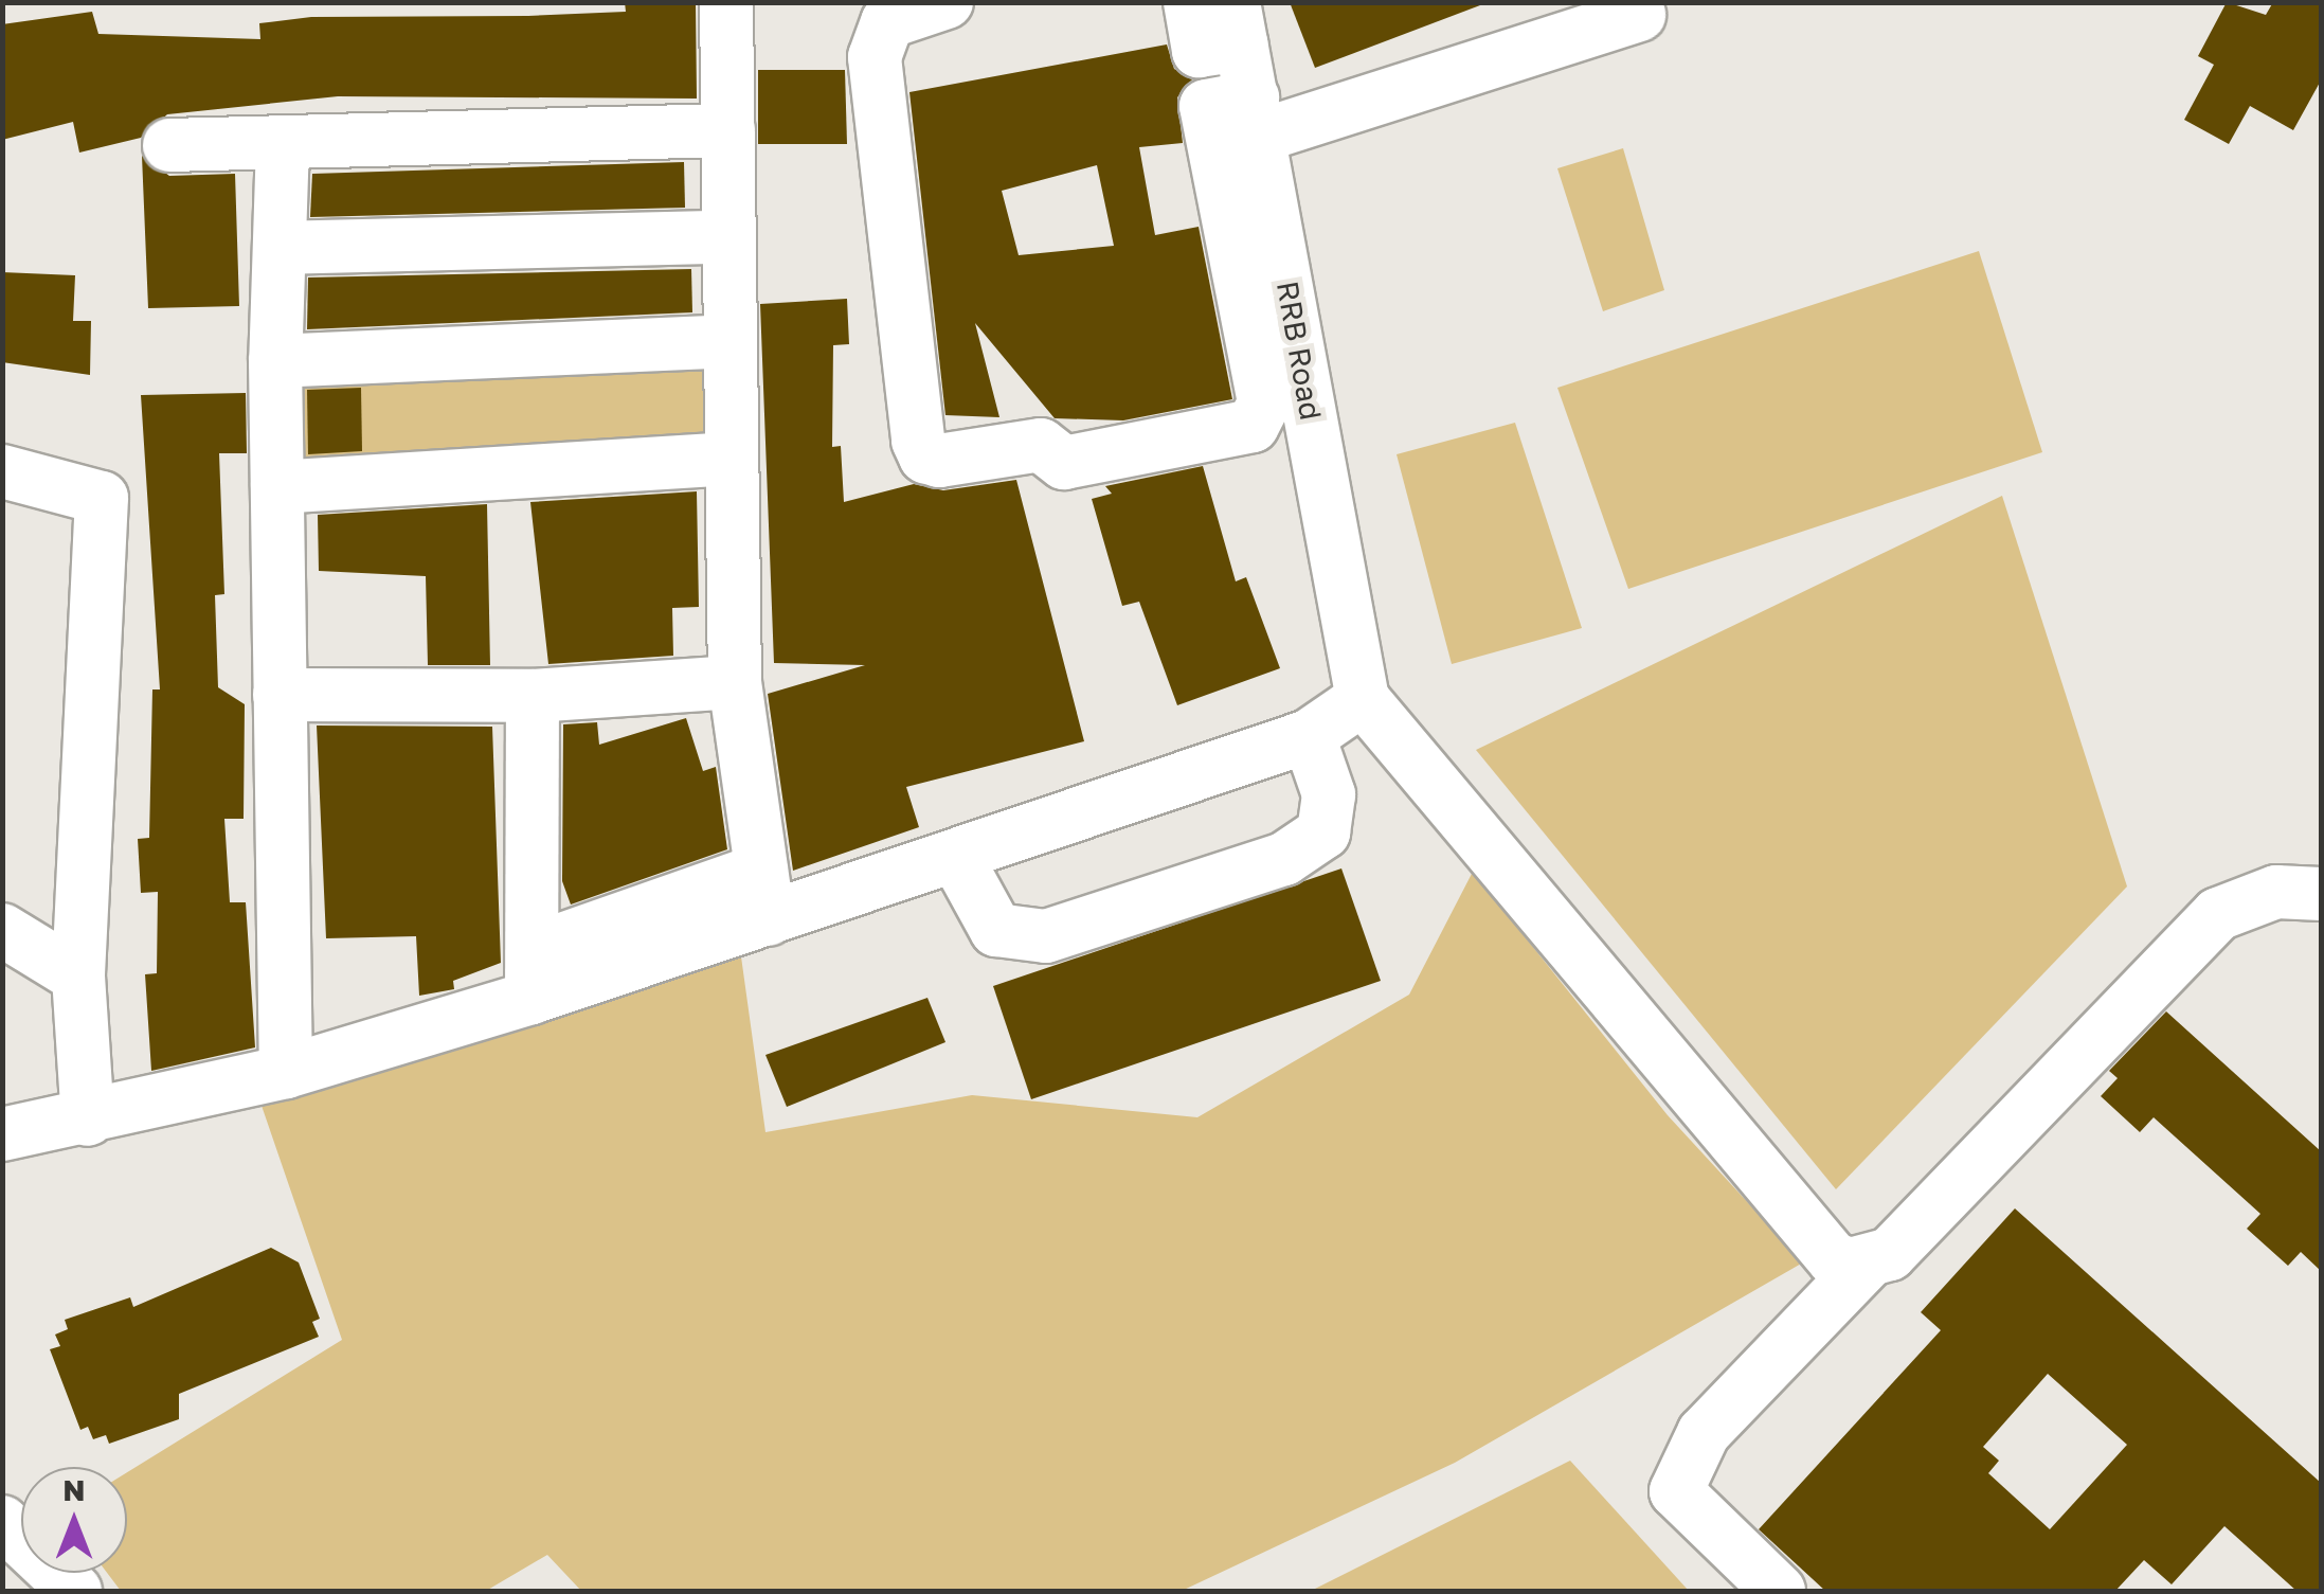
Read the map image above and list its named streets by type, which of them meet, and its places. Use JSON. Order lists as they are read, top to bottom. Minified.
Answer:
{"streets":{"street":["RRB Road"]},"north":"top"}
